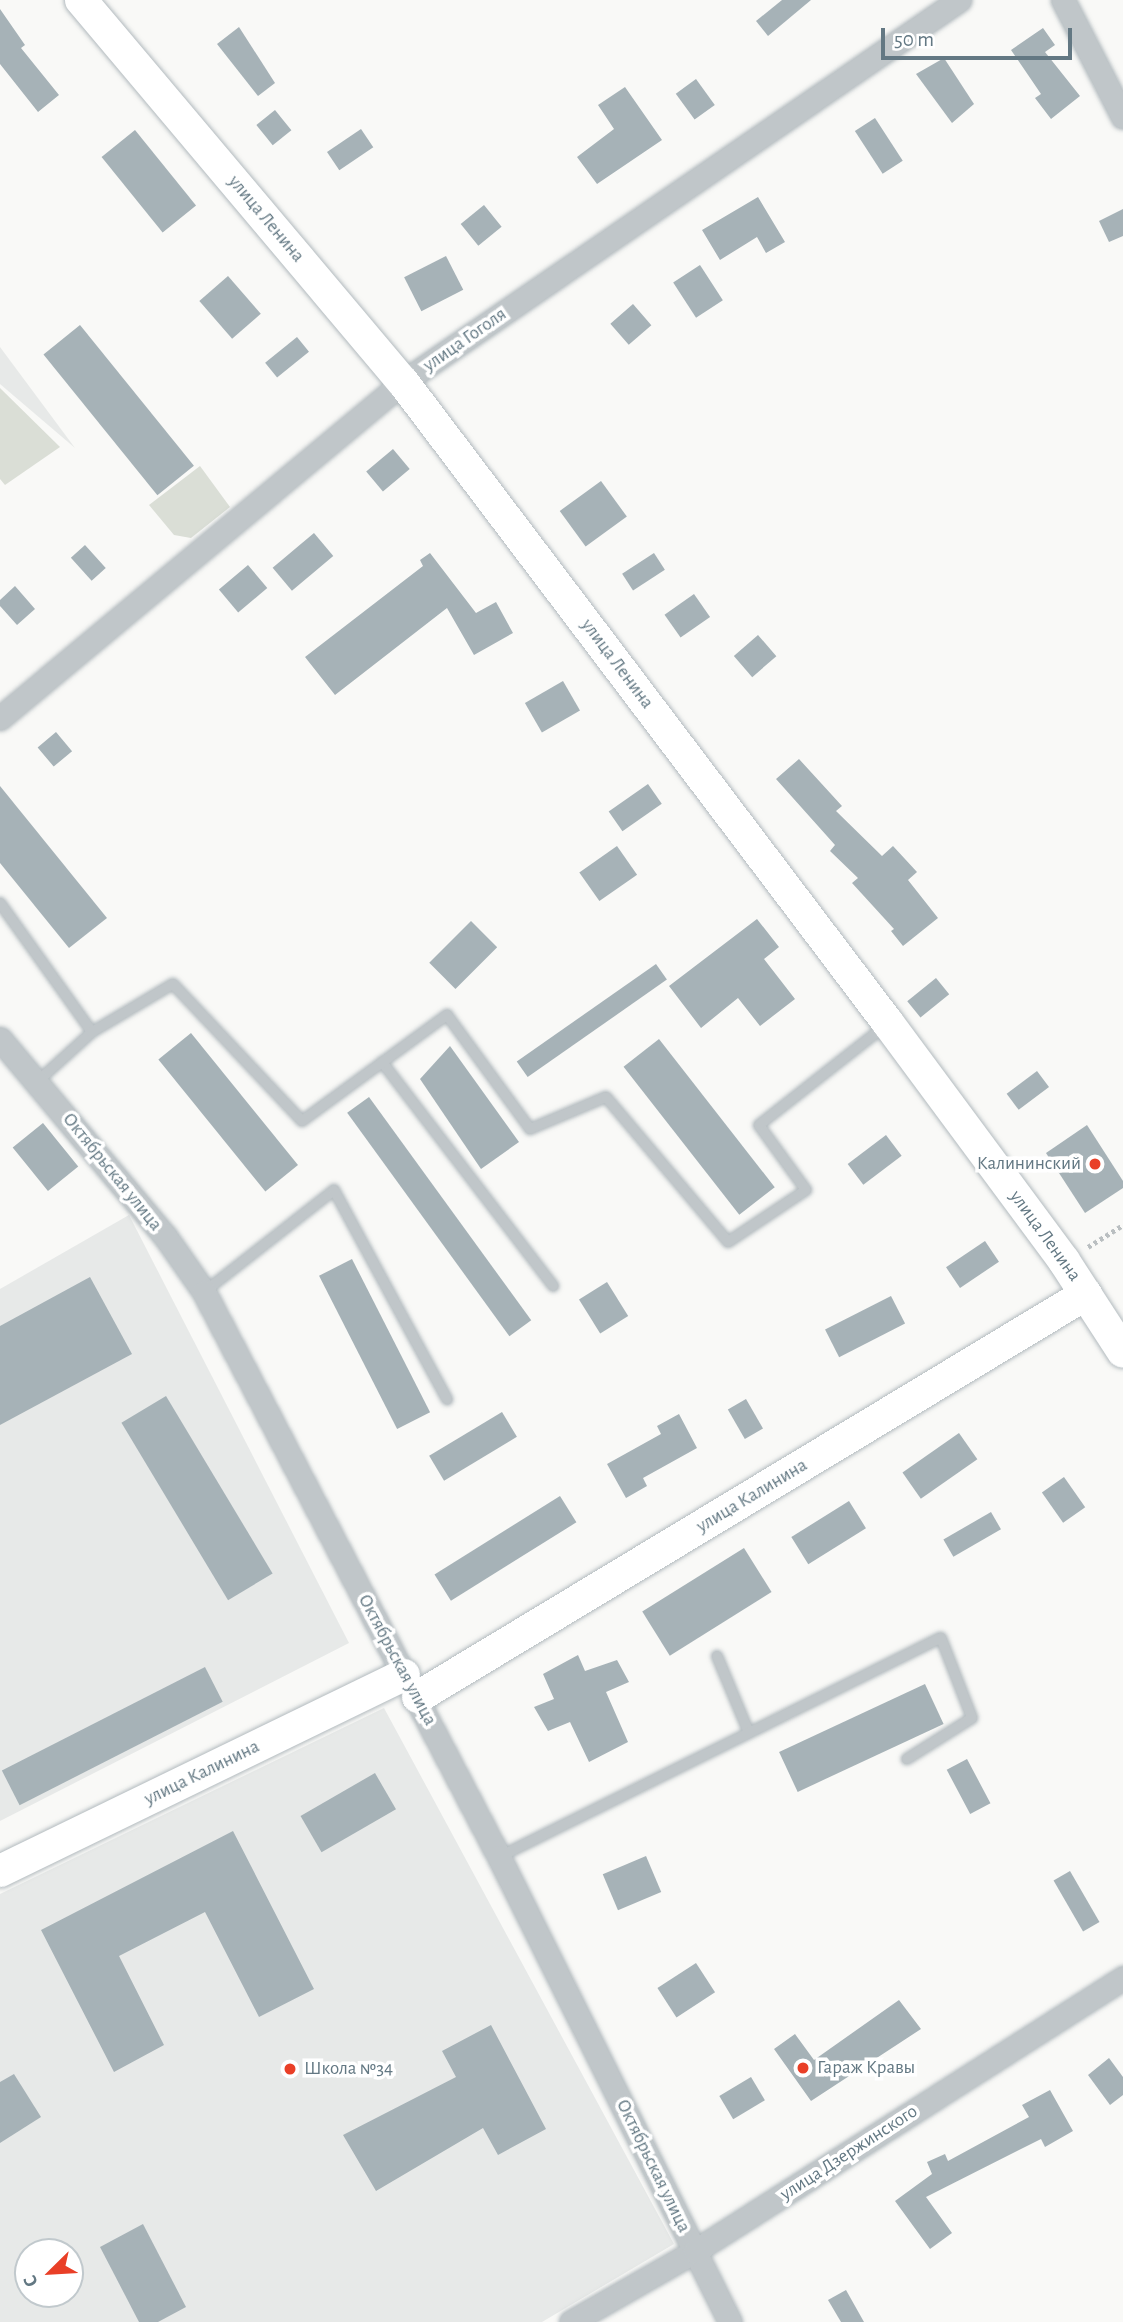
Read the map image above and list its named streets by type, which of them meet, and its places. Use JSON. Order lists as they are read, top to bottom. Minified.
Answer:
{"streets":{"street":["улица Ленина","улица Гоголя","Октябрьская улица","улица Калинина","улица Дзержинского"]},"crossings":[["улица Ленина","улица Гоголя"],["улица Ленина","улица Калинина"],["Октябрьская улица","улица Калинина"],["Октябрьская улица","улица Дзержинского"]],"places":["Калининский","Гараж Кравы","Школа №34"],"scale_bar":"50 m","north":"bottom left"}
